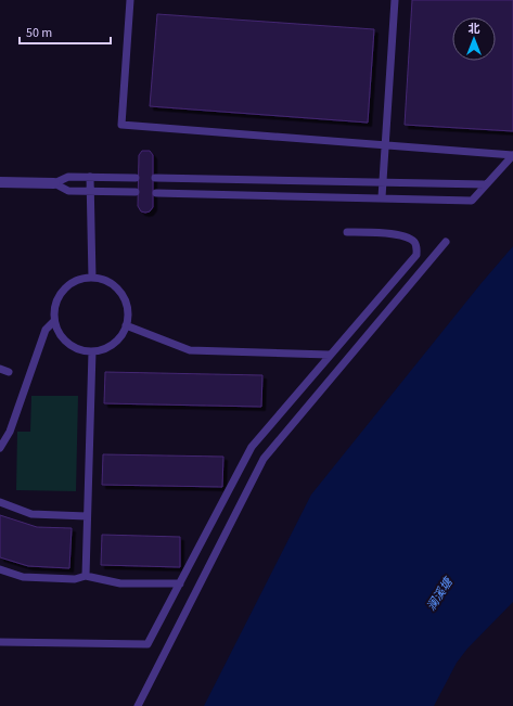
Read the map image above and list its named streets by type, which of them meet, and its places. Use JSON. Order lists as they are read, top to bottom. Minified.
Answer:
{"water":["澜溪塘"],"scale_bar":"50 m","north":"top"}
